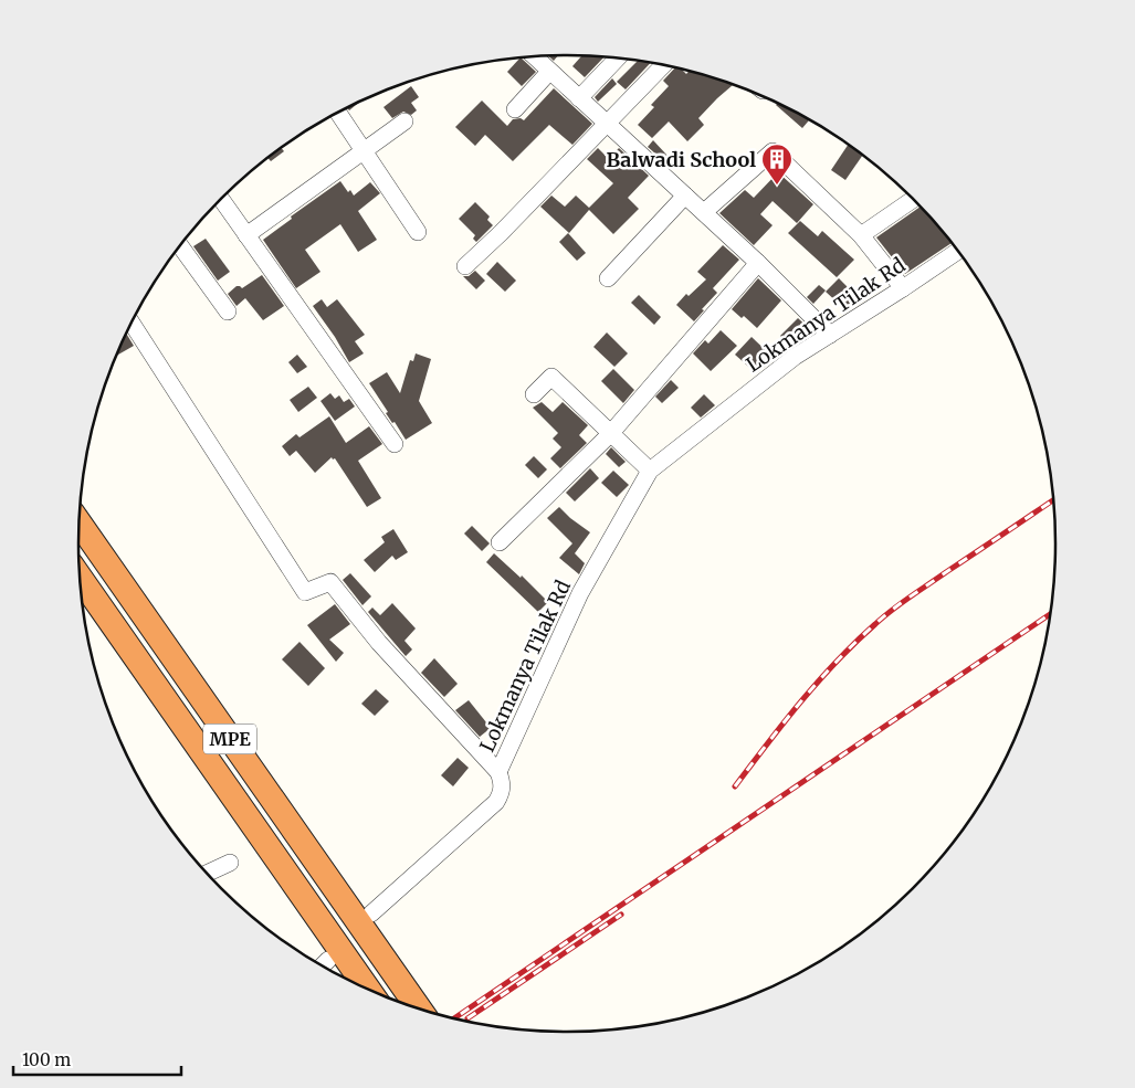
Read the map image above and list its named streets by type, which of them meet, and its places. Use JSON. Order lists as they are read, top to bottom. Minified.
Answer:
{"streets":{"highway":["MPE"],"street":["Lokmanya Tilak Rd"]},"places":{"building":["Balwadi School"]},"scale_bar":"100 m"}
